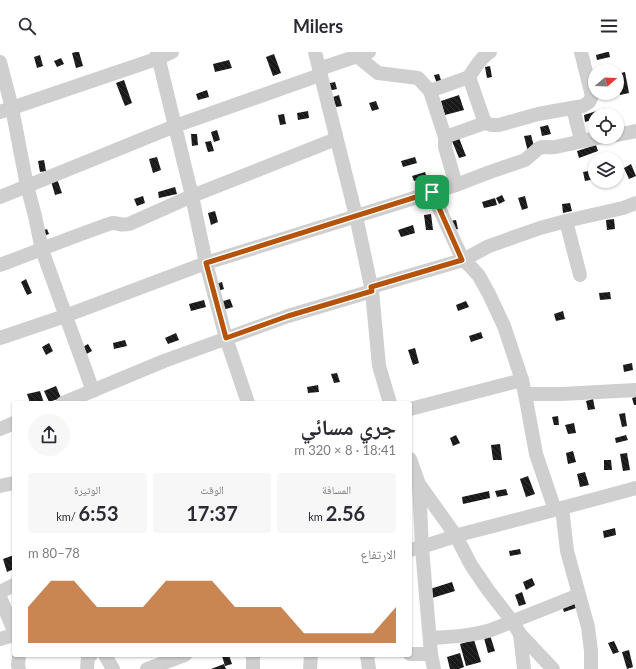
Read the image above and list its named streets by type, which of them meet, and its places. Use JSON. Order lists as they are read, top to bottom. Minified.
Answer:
{"north":"right","page":{"header":"Milers","heading":["جري مسائي","18:41 · 8 × 320 m"],"stats":[["المسافة","2.56 km"],["الوقت","17:37"],["الوتيرة","6:53 /km"]],"chart":["الارتفاع","78–80 m"]}}
